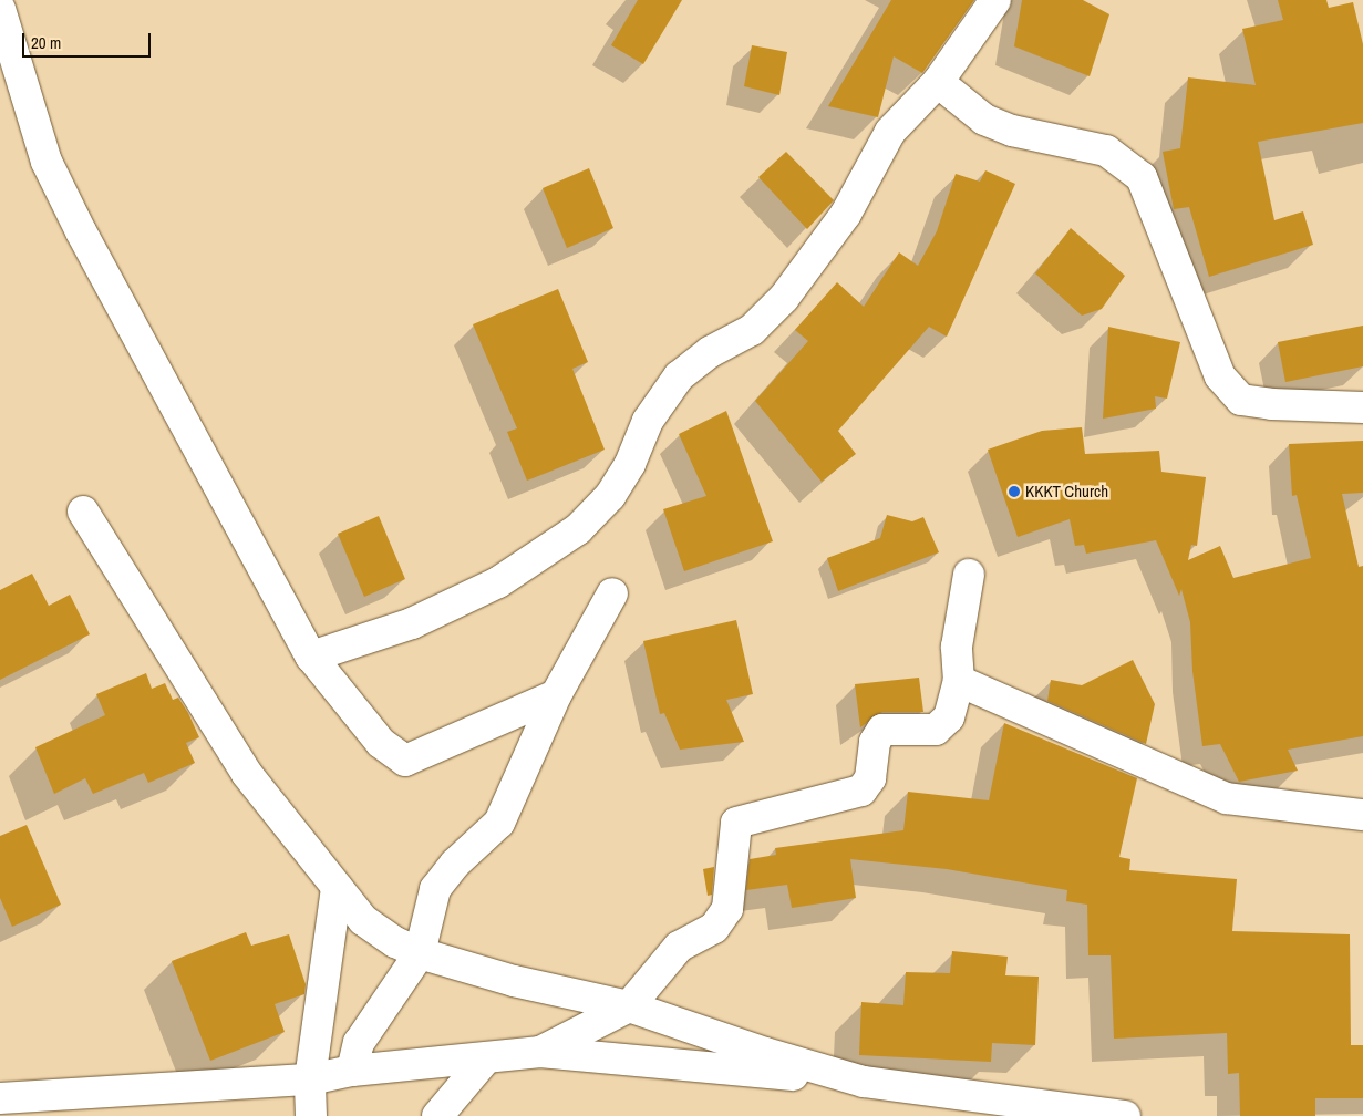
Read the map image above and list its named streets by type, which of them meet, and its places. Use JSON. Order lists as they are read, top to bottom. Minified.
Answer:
{"places":["KKKT Church"],"scale_bar":"20 m"}
